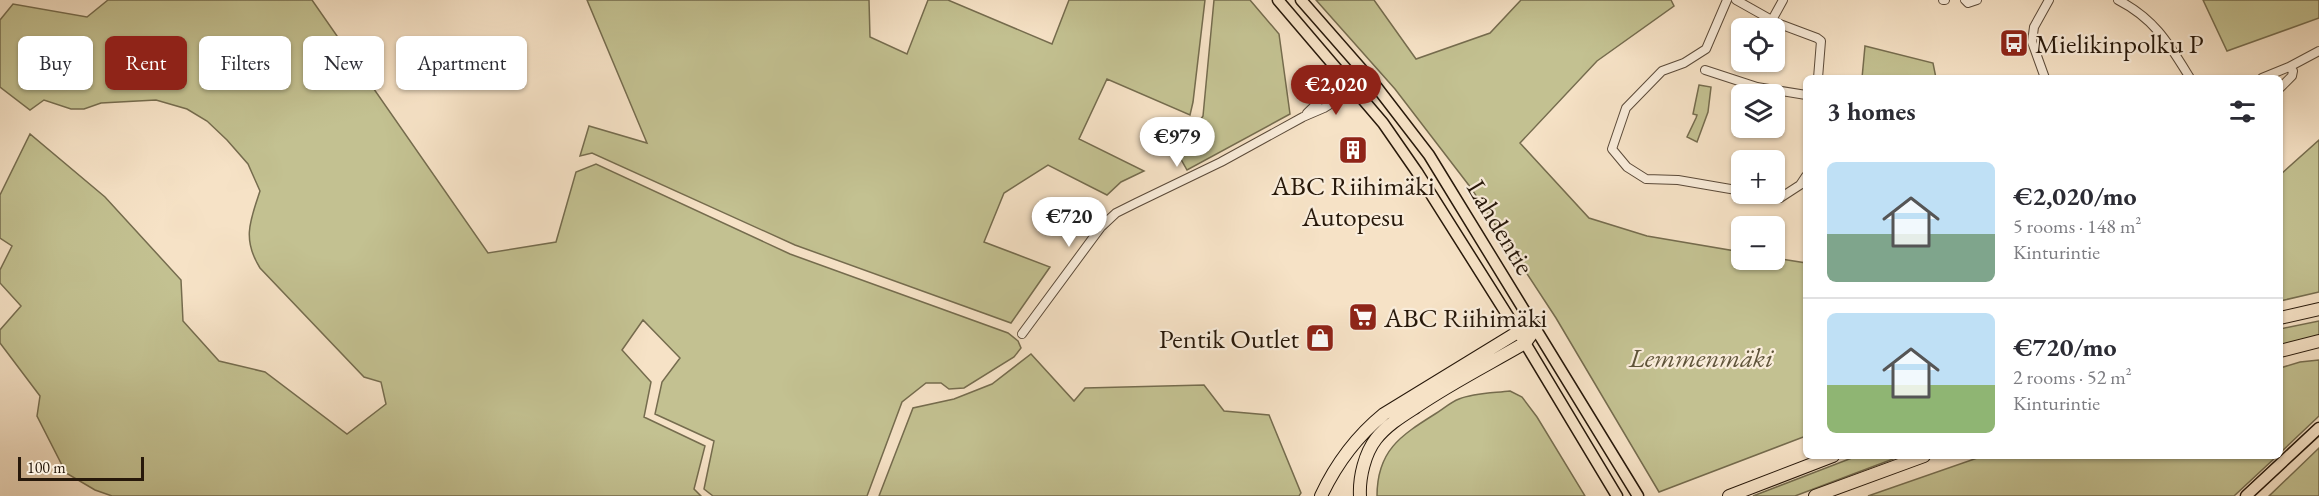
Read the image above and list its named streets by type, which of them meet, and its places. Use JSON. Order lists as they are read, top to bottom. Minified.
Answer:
{"streets":{"main road":["Lahdentie"]},"parks":["Lemmenmäki"],"places":{"bus stop":["Mielikinpolku P"],"building":["ABC Riihimäki Autopesu"],"supermarket":["ABC Riihimäki"],"shop":["Pentik Outlet"]},"scale_bar":"100 m","page":{"map_buttons":["+","−"],"chip":["Buy","Rent","Filters","New","Apartment"],"price":["€2,020","€979","€720"],"heading":"3 homes","list":[{"name":"€2,020/mo","note":"5 rooms · 148 m² · Kinturintie"},{"name":"€720/mo","note":"2 rooms · 52 m² · Kinturintie"}],"scale":"100 m"}}
